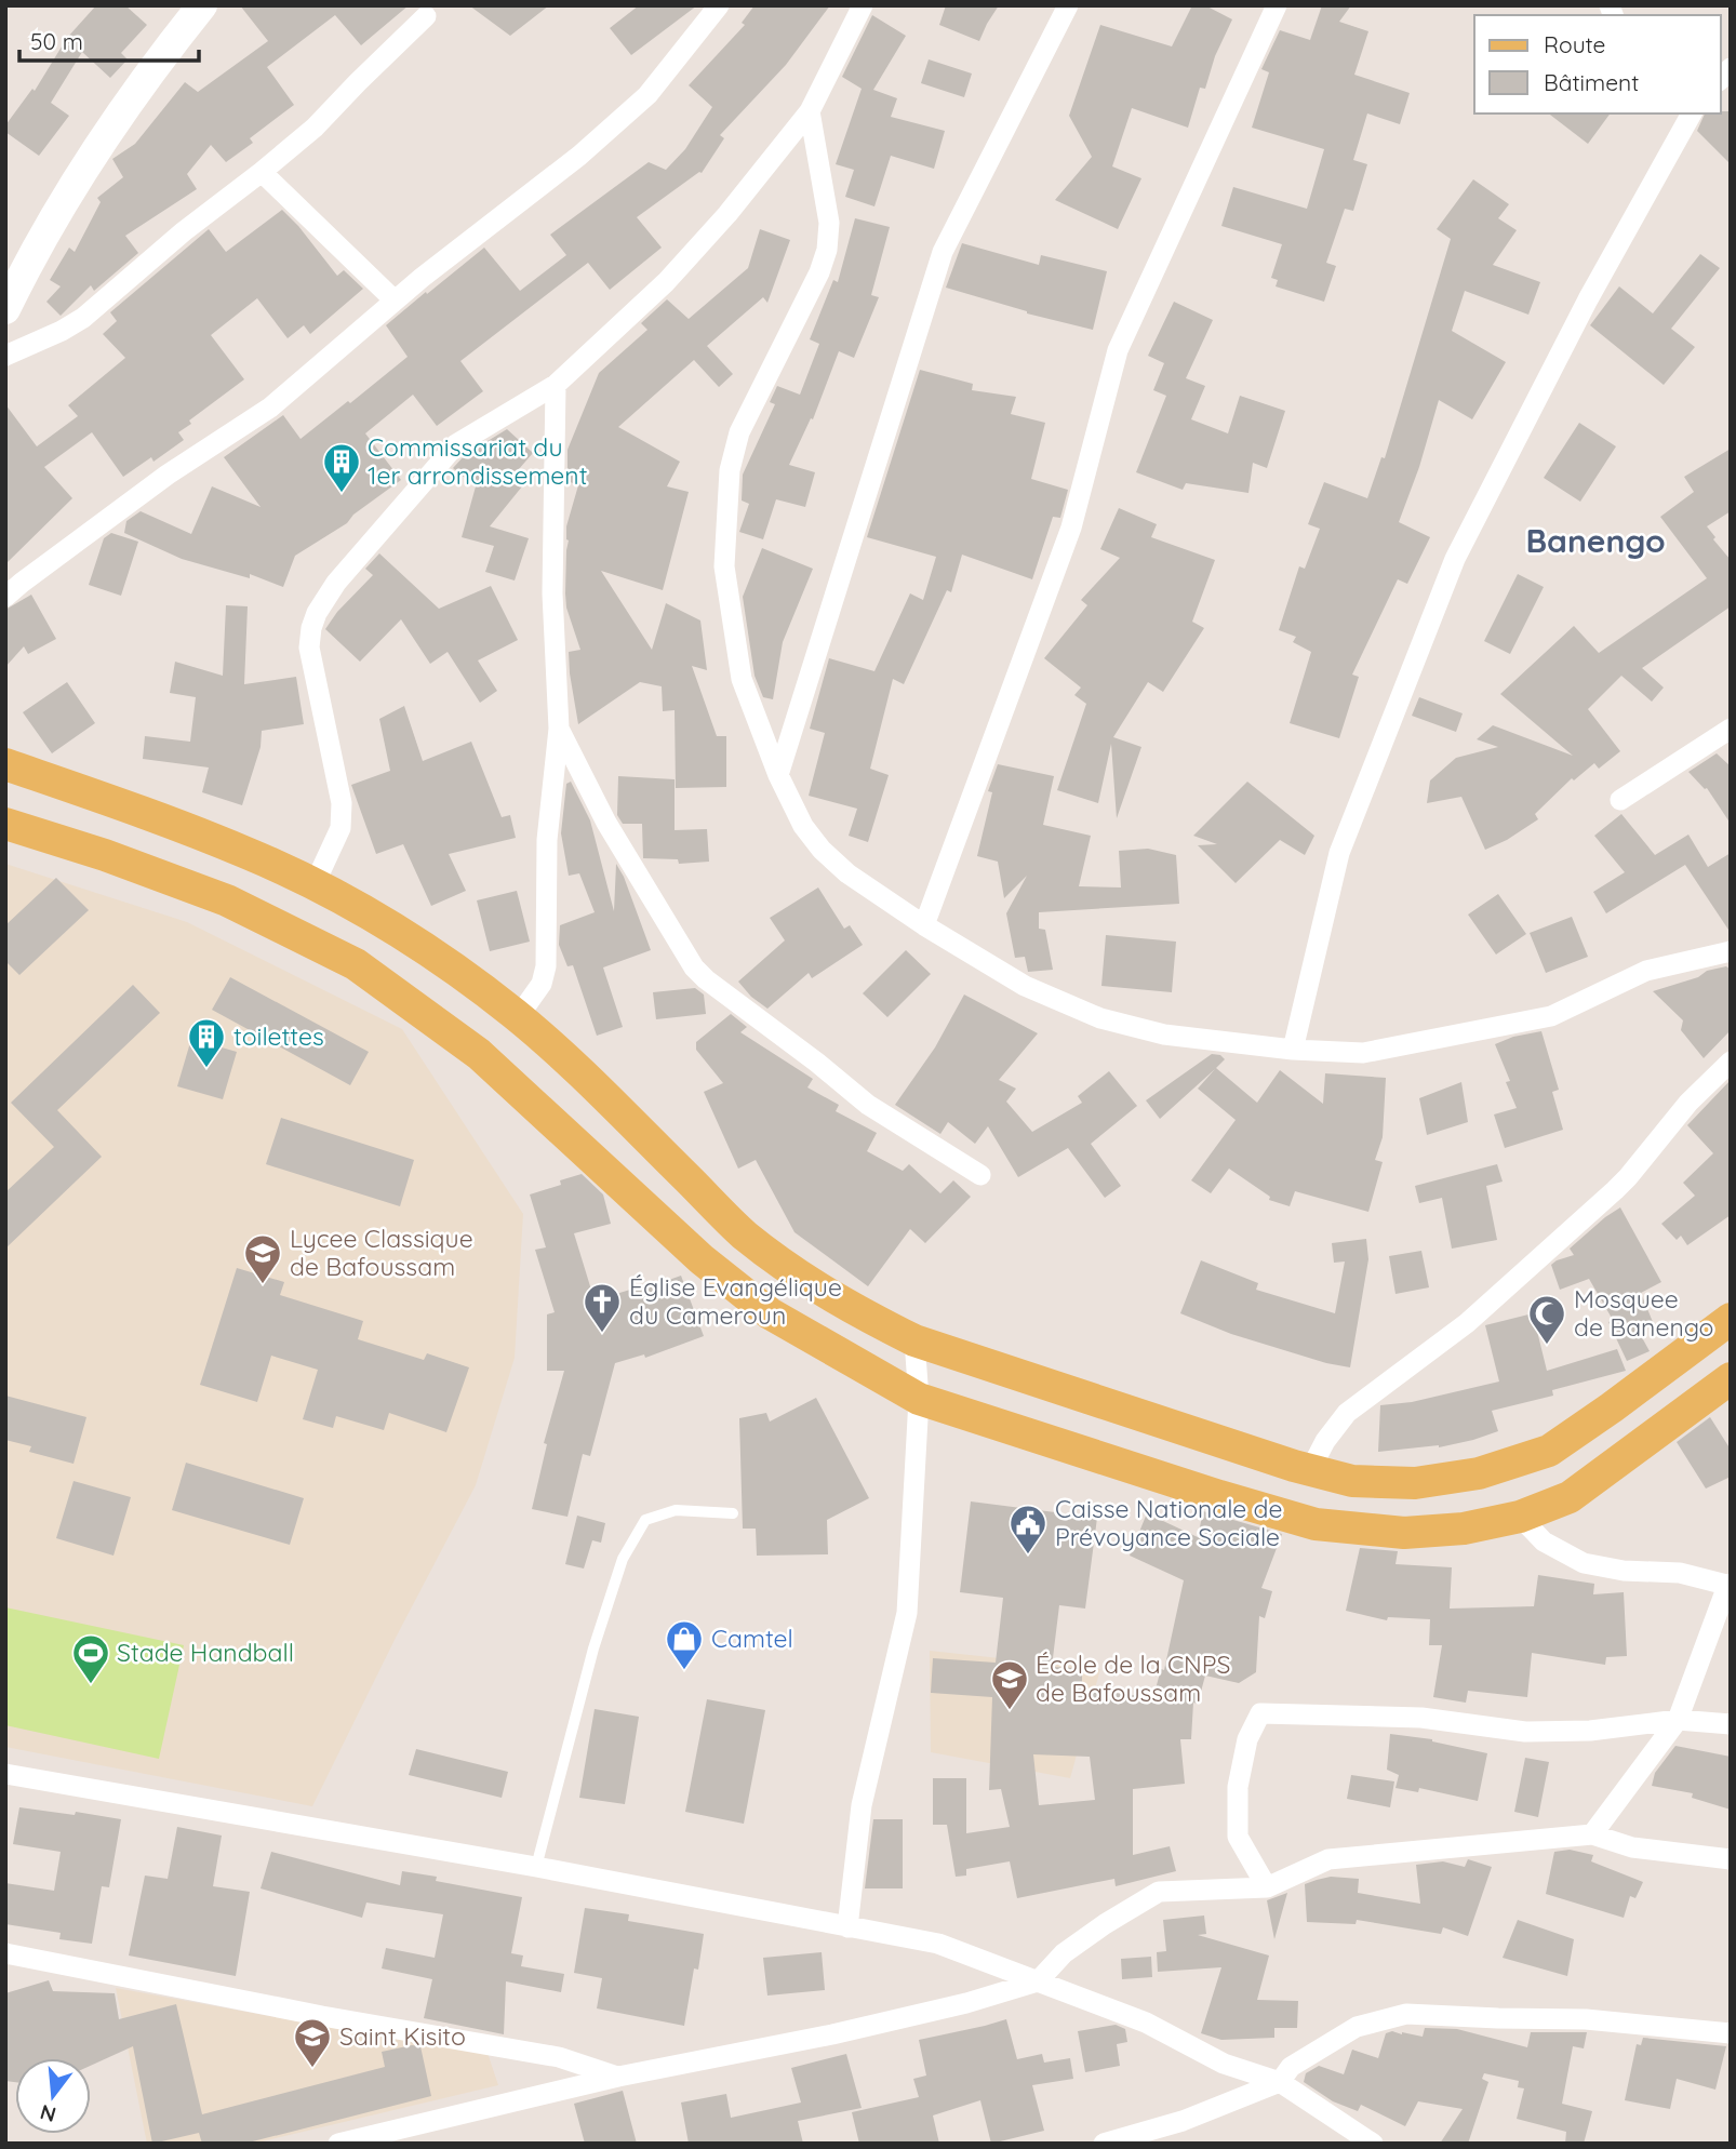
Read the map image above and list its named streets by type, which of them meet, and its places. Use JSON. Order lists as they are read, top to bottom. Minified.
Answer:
{"districts":["Banengo"],"places":{"building":["Commissariat du 1er arrondissement","toilettes"],"school or university":["Lycee Classique de Bafoussam","École de la CNPS de Bafoussam","Saint Kisito"],"church":["Église Evangélique du Cameroun"],"mosque":["Mosquee de Banengo"],"public building":["Caisse Nationale de Prévoyance Sociale"],"shop":["Camtel"],"sports":["Stade Handball"]},"legend":["Route","Bâtiment"],"scale_bar":"50 m","north":"bottom"}
